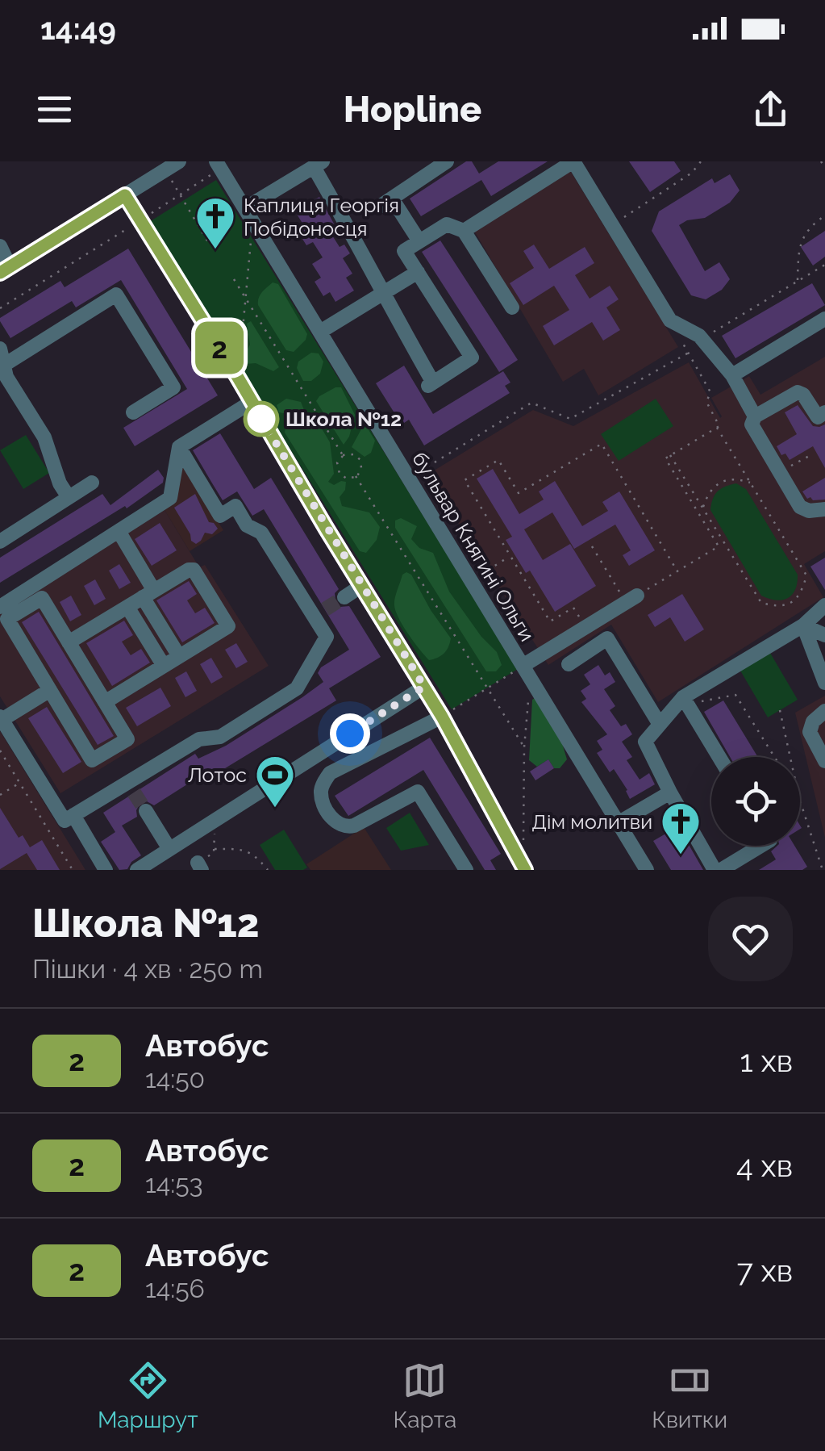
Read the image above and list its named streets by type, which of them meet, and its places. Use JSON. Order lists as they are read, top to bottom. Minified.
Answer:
{"streets":{"street":["бульвар Княгині Ольги"]},"places":{"church":["Каплиця Георгія Побідоносця","Дім молитви"],"other":["Школа №12"],"sports":["Лотос"]},"lines":["bus line 2"],"page":{"status":"14:49","header":"Hopline","on_map":"2","heading":["Школа №12","Пішки · 4 хв · 250 m"],"list":[{"mark":"2","name":"Автобус","note":"14:50","value":"1 хв"},{"mark":"2","name":"Автобус","note":"14:53","value":"4 хв"},{"mark":"2","name":"Автобус","note":"14:56","value":"7 хв"}],"tabs":["Маршрут","Карта","Квитки"]}}
